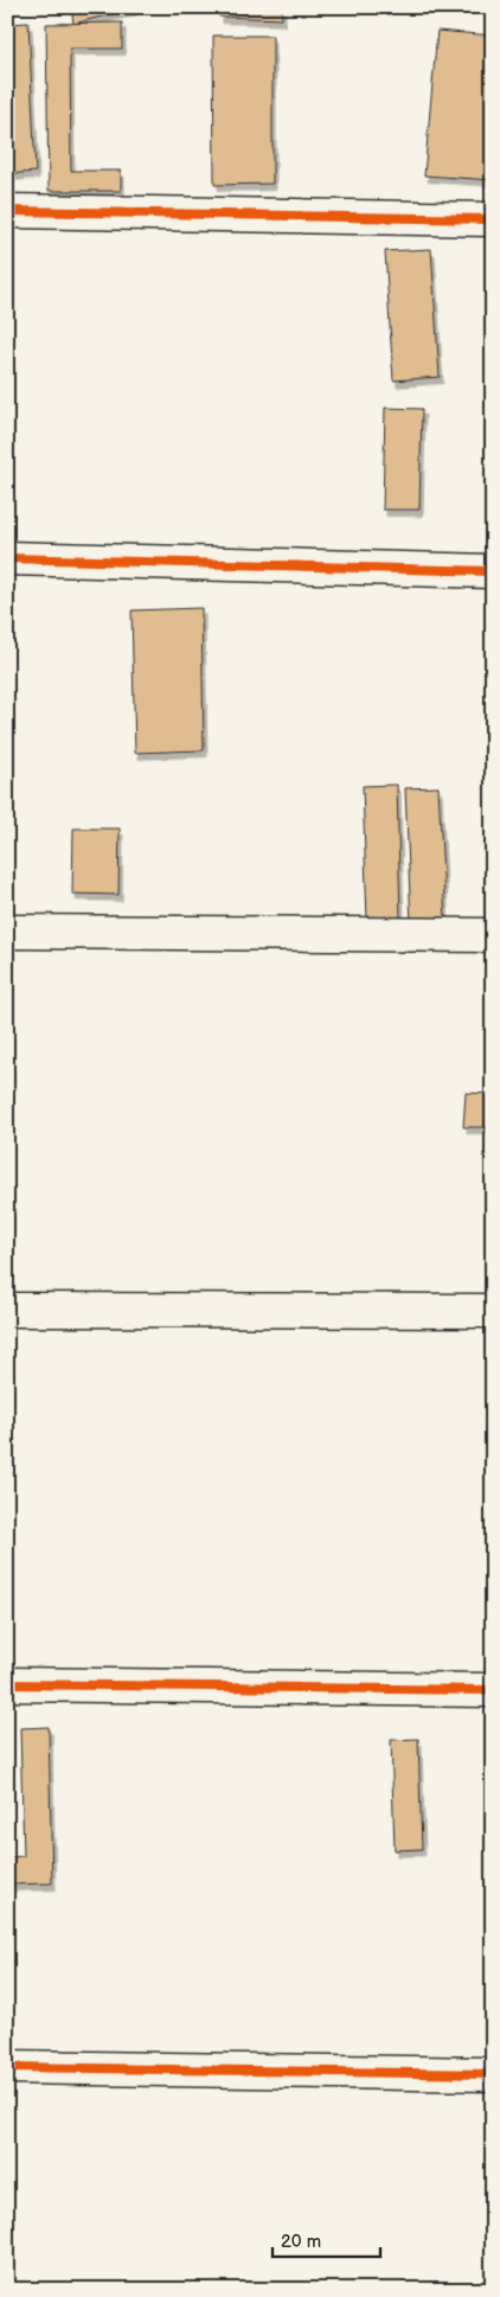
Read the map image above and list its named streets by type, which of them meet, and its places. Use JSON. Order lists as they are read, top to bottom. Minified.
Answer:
{"scale_bar":"20 m"}
